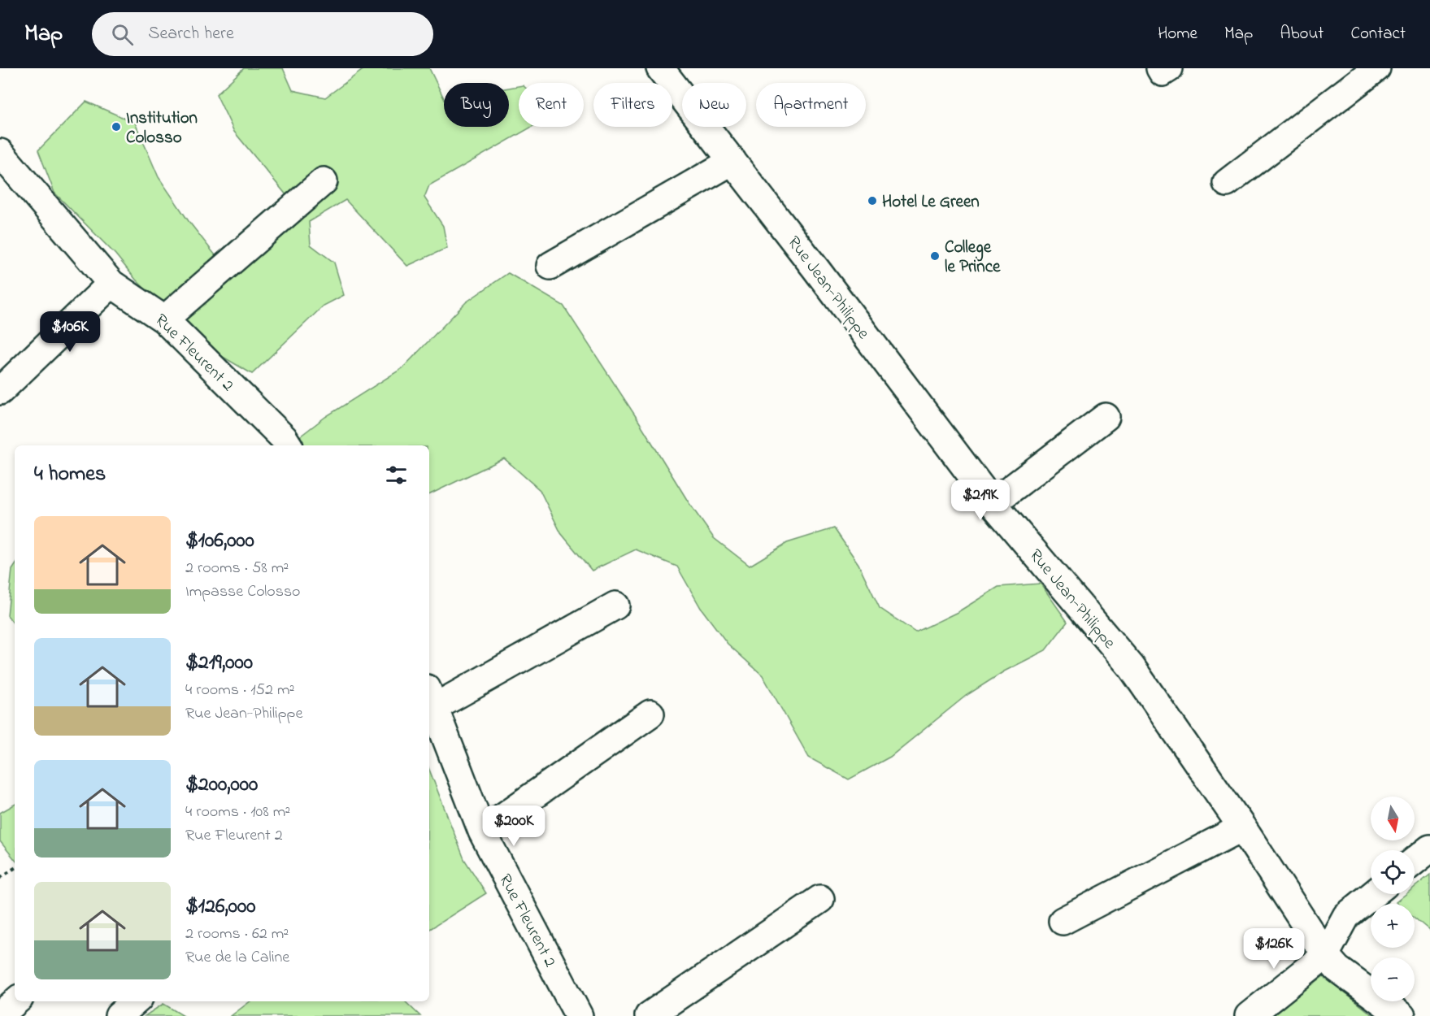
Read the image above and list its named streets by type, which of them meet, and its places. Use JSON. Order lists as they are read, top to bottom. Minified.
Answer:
{"streets":{"street":["Rue Jean-Philippe","Rue Fleurent 2"]},"places":["Institution Colosso","Hotel Le Green","College le Prince"],"north":"bottom","page":{"header":"Map","search":"Search here","nav":["Home","Map","About","Contact"],"chip":["Buy","Rent","Filters","New","Apartment"],"price":["$106K","$219K","$200K","$126K"],"heading":"4 homes","list":[{"name":"$106,000","note":"2 rooms · 58 m² · Impasse Colosso"},{"name":"$219,000","note":"4 rooms · 152 m² · Rue Jean-Philippe"},{"name":"$200,000","note":"4 rooms · 108 m² · Rue Fleurent 2"},{"name":"$126,000","note":"2 rooms · 62 m² · Rue de la Caline"}],"map_buttons":["+","−"]}}
